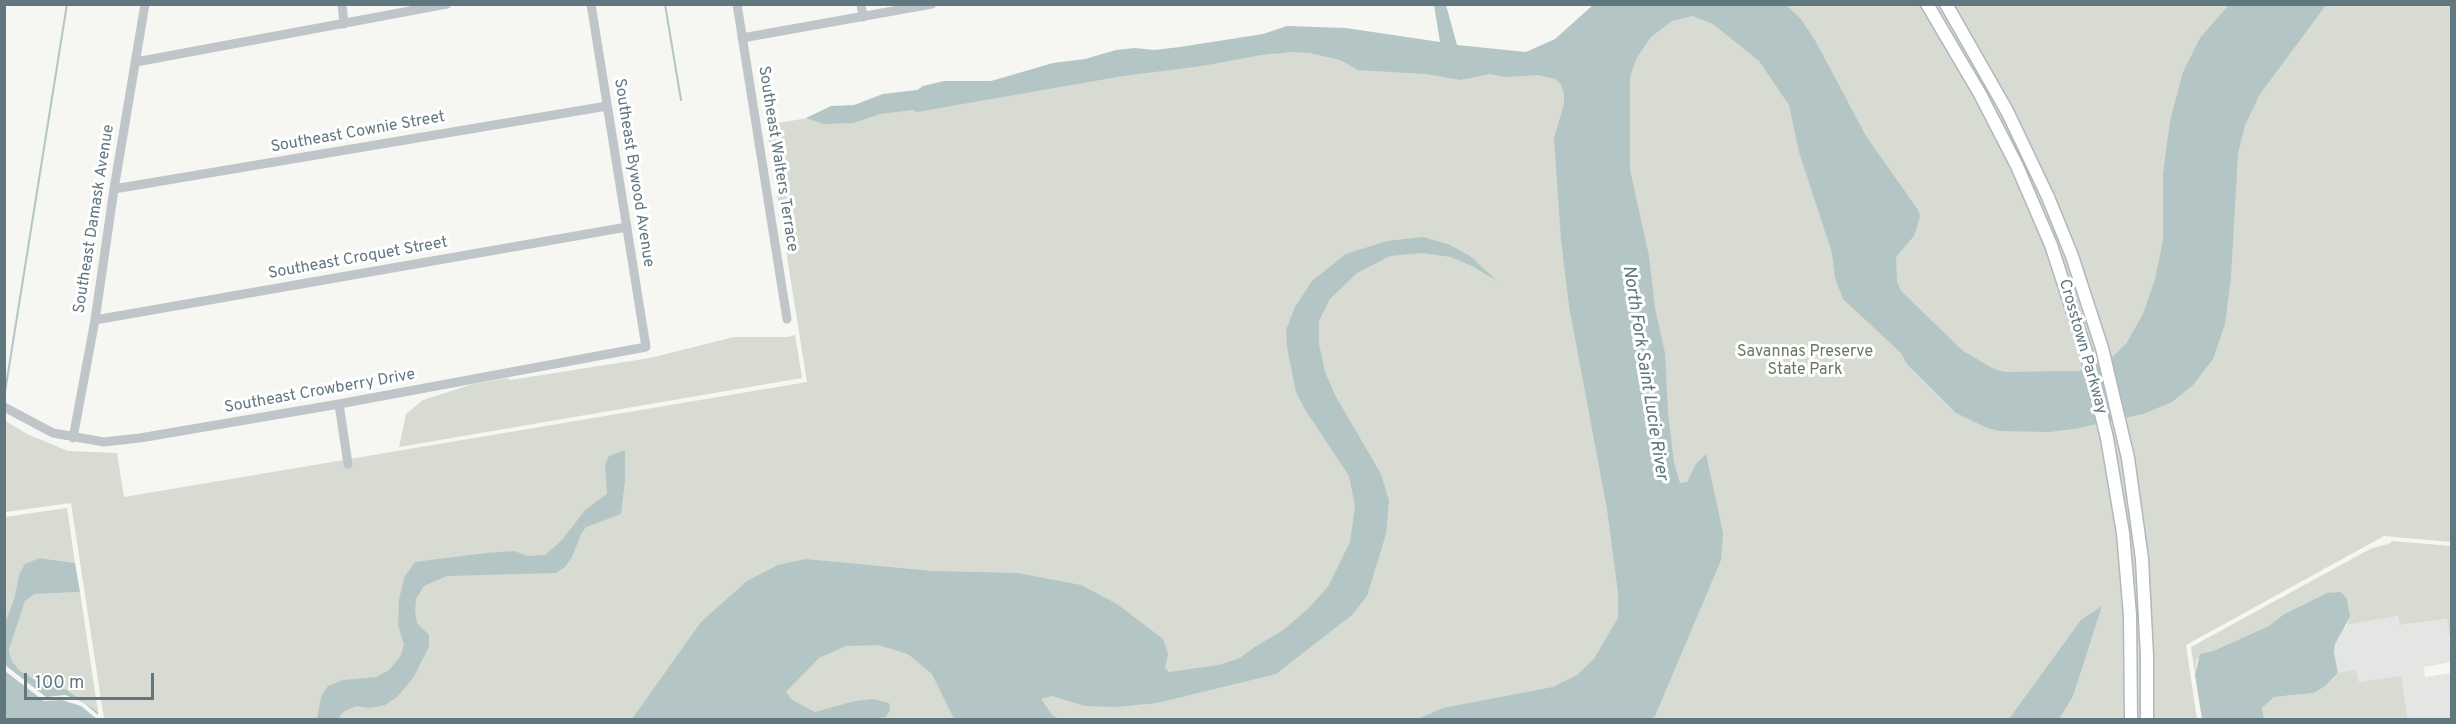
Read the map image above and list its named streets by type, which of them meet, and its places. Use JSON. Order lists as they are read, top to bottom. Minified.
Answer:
{"streets":{"main road":["Crosstown Parkway"],"street":["Southeast Cownie Street","Southeast Walters Terrace","Southeast Bywood Avenue","Southeast Damask Avenue","Southeast Croquet Street","Southeast Crowberry Drive"]},"crossings":[["Southeast Cownie Street","Southeast Bywood Avenue"],["Southeast Cownie Street","Southeast Damask Avenue"],["Southeast Bywood Avenue","Southeast Croquet Street"],["Southeast Bywood Avenue","Southeast Crowberry Drive"],["Southeast Damask Avenue","Southeast Croquet Street"],["Southeast Damask Avenue","Southeast Crowberry Drive"]],"water":["North Fork Saint Lucie River"],"parks":["Savannas Preserve State Park"],"scale_bar":"100 m"}
